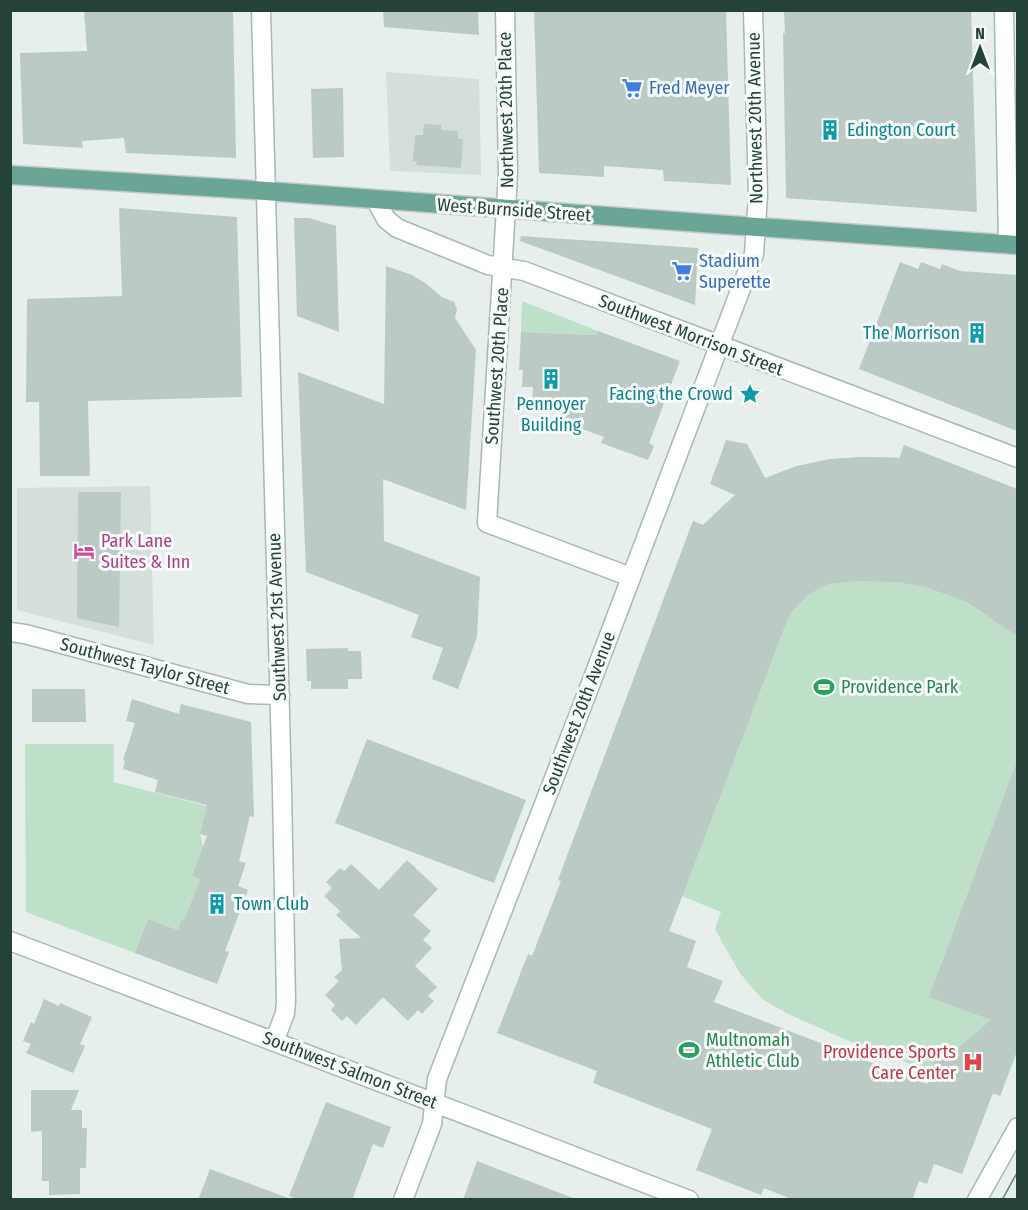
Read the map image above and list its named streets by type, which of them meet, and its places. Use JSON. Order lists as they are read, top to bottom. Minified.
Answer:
{"streets":{"main road":["West Burnside Street"],"street":["Northwest 20th Place","Northwest 20th Avenue","Southwest Morrison Street","Southwest 20th Place","Southwest 21st Avenue","Southwest Taylor Street","Southwest 20th Avenue","Southwest Salmon Street"]},"crossings":[["Northwest 20th Place","West Burnside Street"],["Northwest 20th Place","Southwest 20th Place"],["Northwest 20th Avenue","West Burnside Street"],["Northwest 20th Avenue","Southwest 20th Avenue"],["West Burnside Street","Southwest Morrison Street"],["West Burnside Street","Southwest 20th Place"],["West Burnside Street","Southwest 21st Avenue"],["West Burnside Street","Southwest 20th Avenue"],["Southwest Morrison Street","Southwest 20th Place"],["Southwest Morrison Street","Southwest 20th Avenue"],["Southwest 20th Place","Southwest 20th Avenue"],["Southwest 21st Avenue","Southwest Taylor Street"],["Southwest 21st Avenue","Southwest Salmon Street"],["Southwest 20th Avenue","Southwest Salmon Street"]],"places":{"supermarket":["Fred Meyer","Stadium Superette"],"building":["Edington Court","The Morrison","Pennoyer Building","Town Club"],"place":["Facing the Crowd"],"hotel":["Park Lane Suites & Inn"],"sports":["Providence Park","Multnomah Athletic Club"],"hospital":["Providence Sports Care Center"]},"north":"top"}
